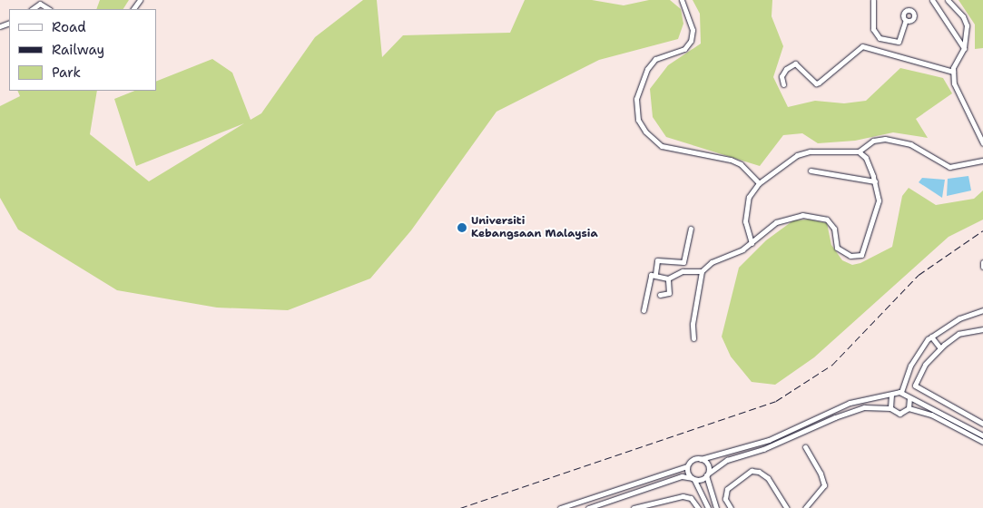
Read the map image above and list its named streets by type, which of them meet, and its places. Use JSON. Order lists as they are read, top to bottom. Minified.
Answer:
{"places":["Universiti Kebangsaan Malaysia"],"legend":["Road","Railway","Park"]}
